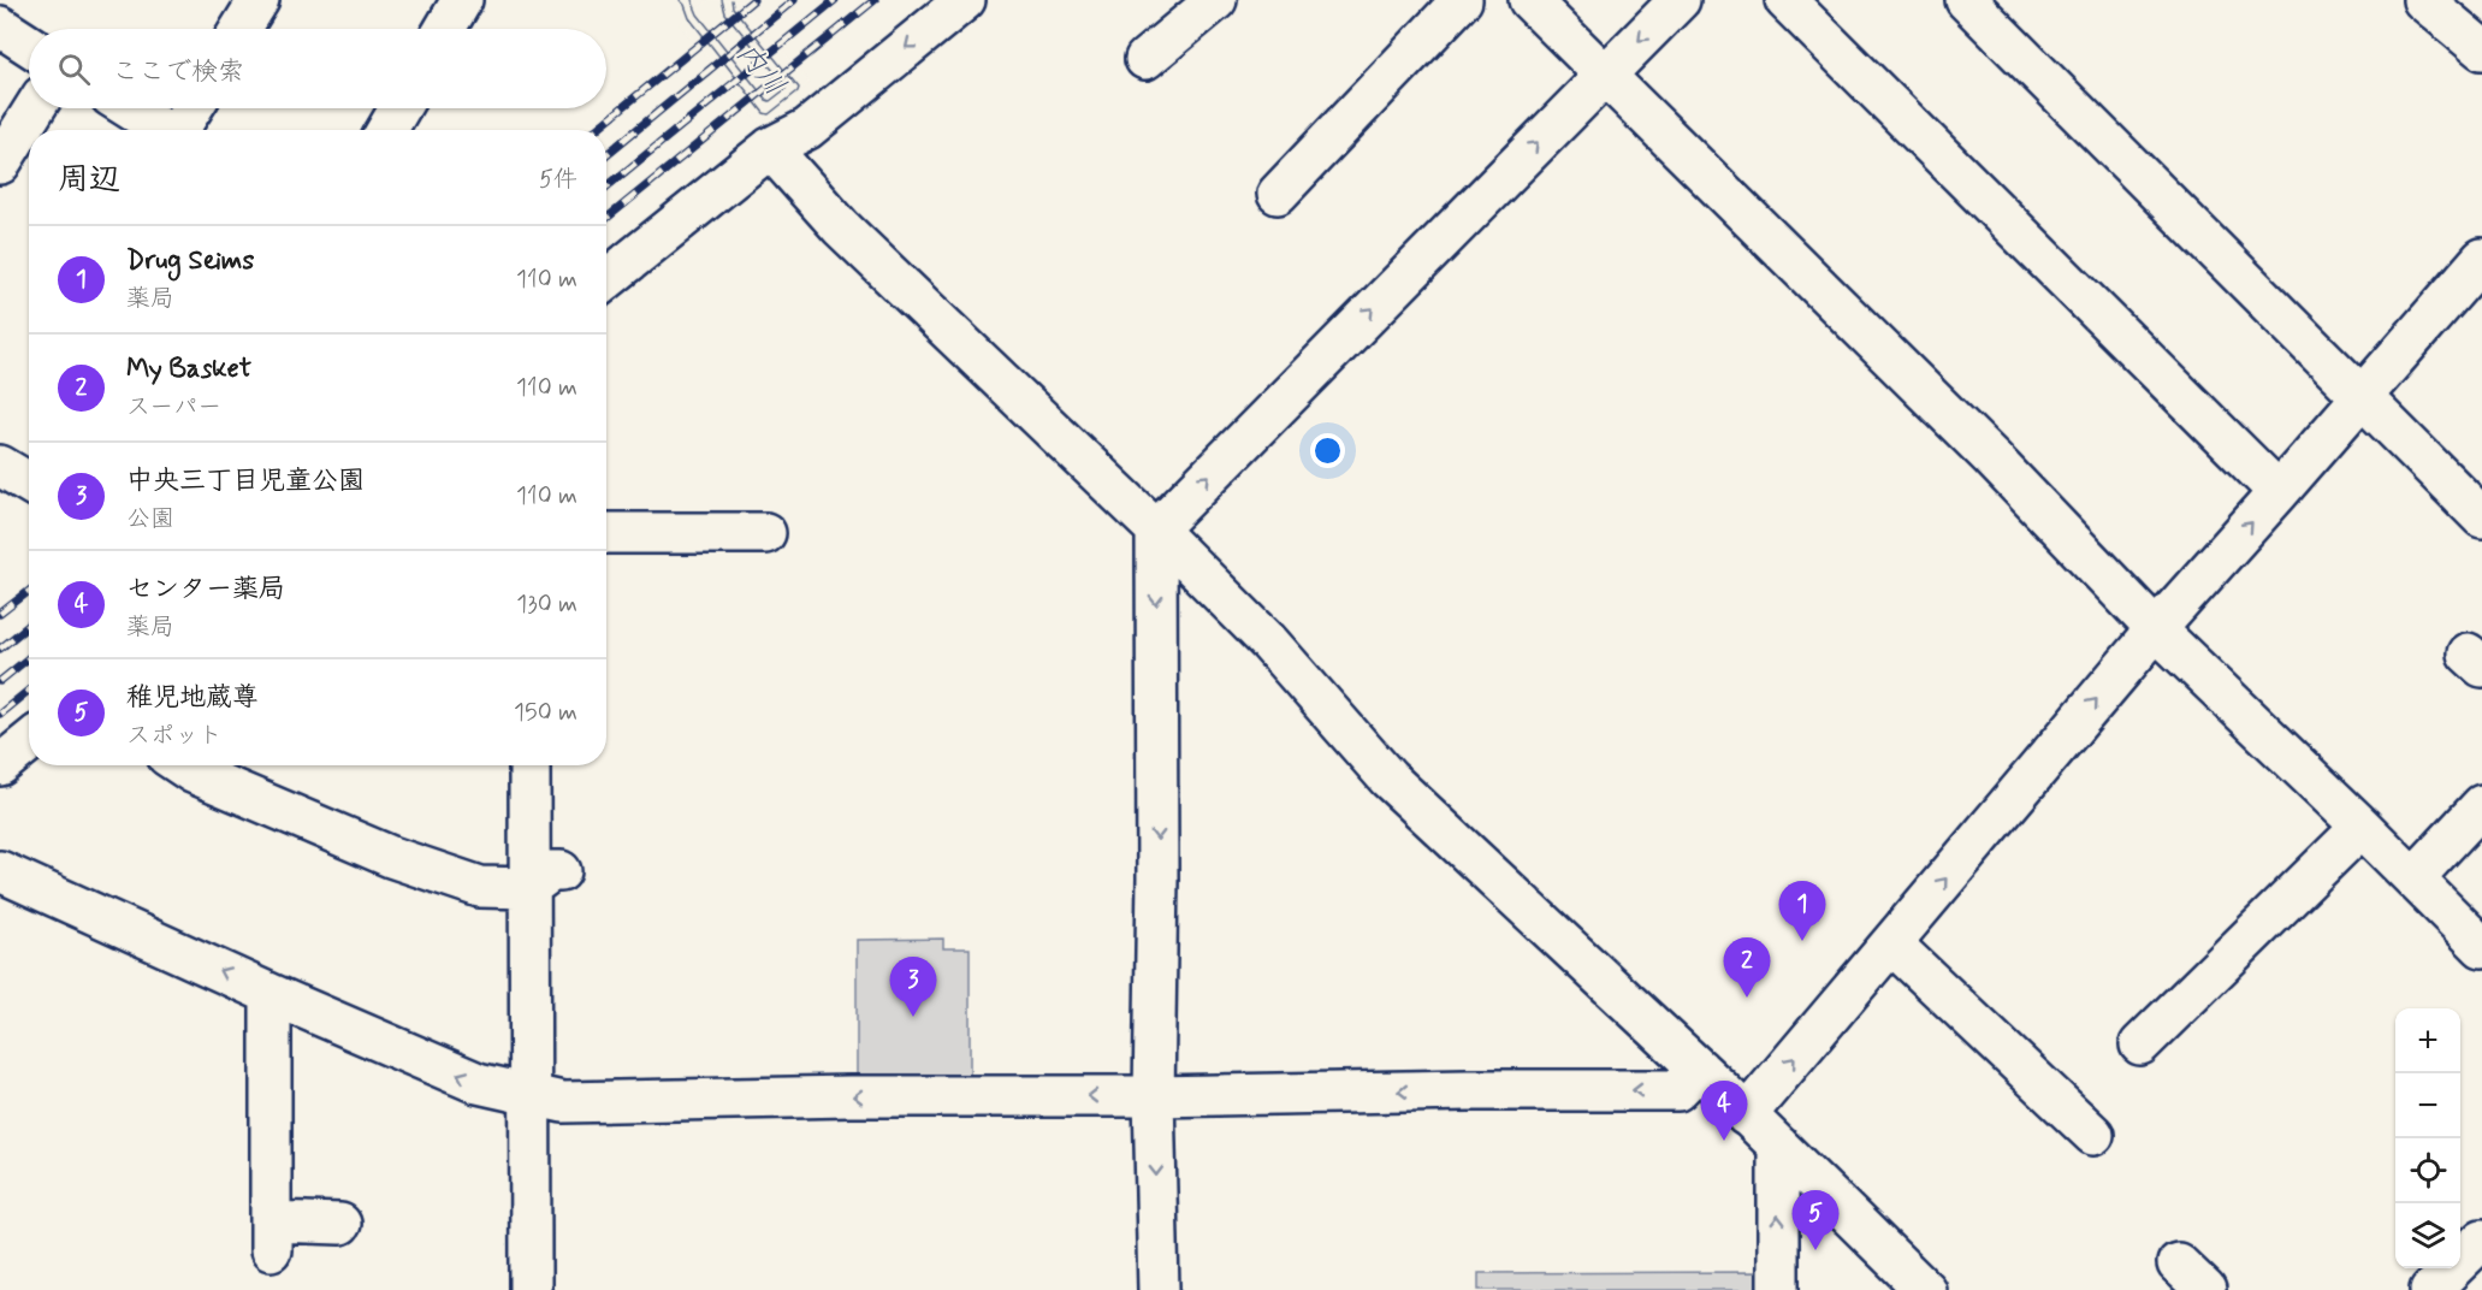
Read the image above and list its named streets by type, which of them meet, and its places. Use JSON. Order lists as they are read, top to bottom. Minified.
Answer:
{"water":["内川"],"page":{"search":"ここで検索","heading":["周辺","5件"],"list":[{"mark":"1","name":"Drug Seims","note":"薬局","value":"110 m"},{"mark":"2","name":"My Basket","note":"スーパー","value":"110 m"},{"mark":"3","name":"中央三丁目児童公園","note":"公園","value":"110 m"},{"mark":"4","name":"センター薬局","note":"薬局","value":"130 m"},{"mark":"5","name":"稚児地蔵尊","note":"スポット","value":"150 m"}],"pins":["1","2","3","4","5"],"map_buttons":["+","−"]}}
